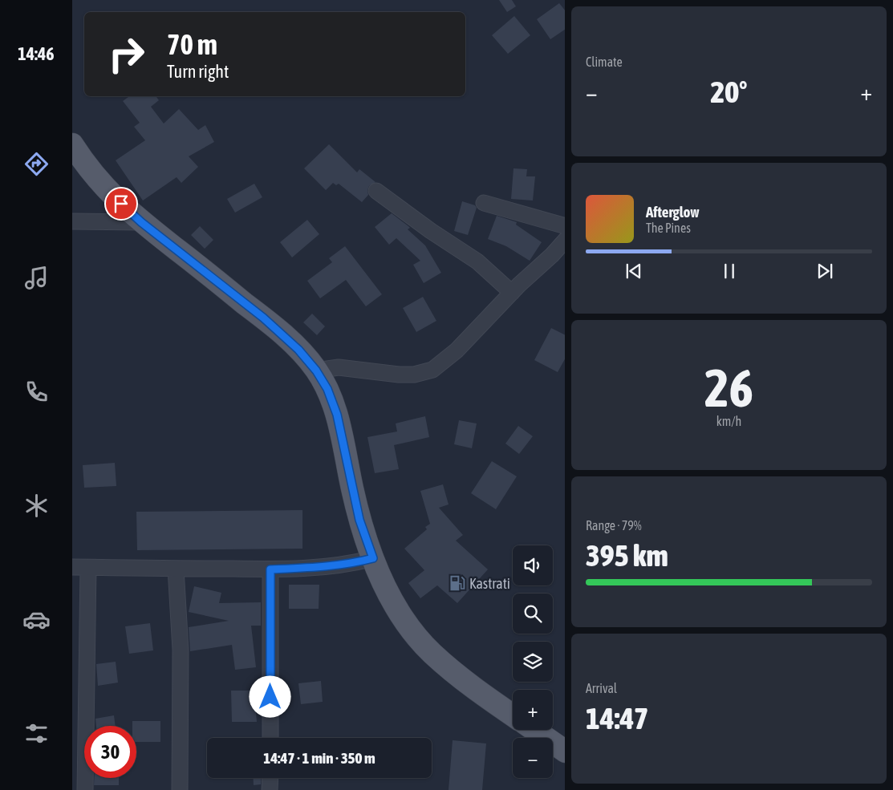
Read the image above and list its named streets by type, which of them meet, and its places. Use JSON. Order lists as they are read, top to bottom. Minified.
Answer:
{"places":{"fuel station":["Kastrati"]},"page":{"tabs":"14:46","tile":["Climate",["26","km/h"],["Range · 79%","395 km"],["Arrival","14:47"]],"turn":["70 m","Turn right"],"heat":["−","20°","+"],"song":["Afterglow","The Pines"],"map_buttons":["+","−"],"limit":"30","trip":"14:47 · 1 min · 350 m"}}
